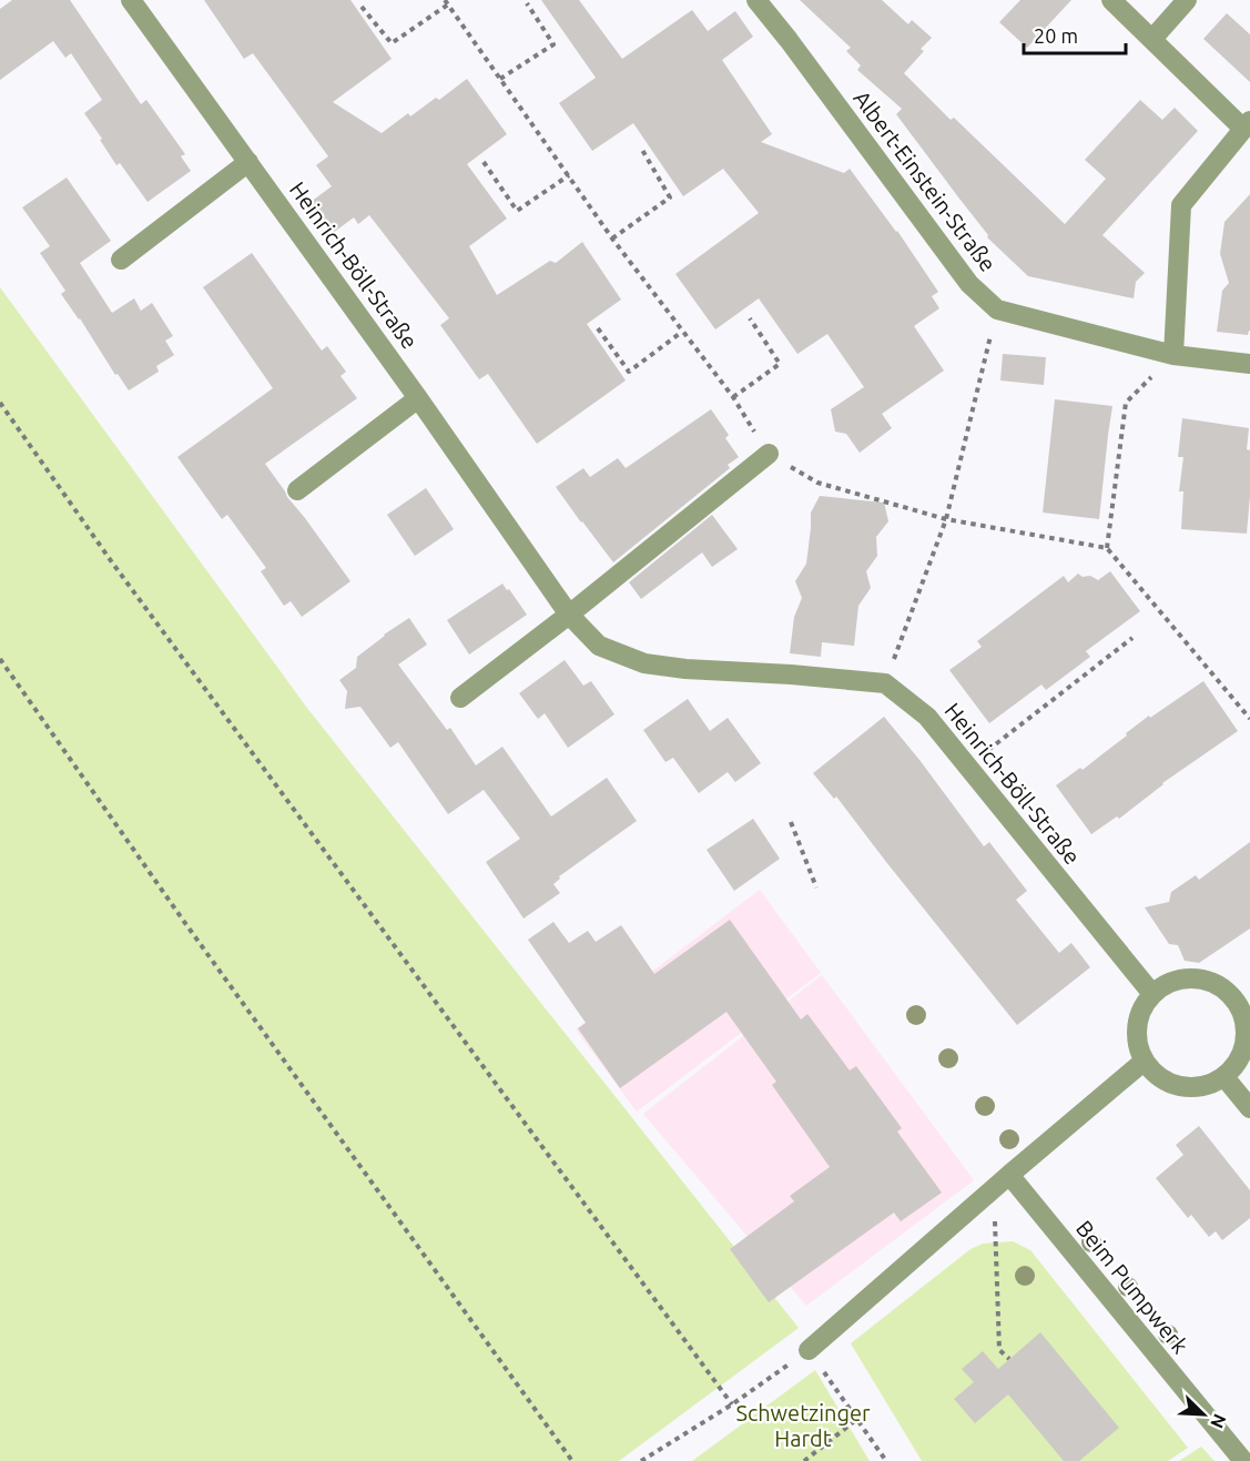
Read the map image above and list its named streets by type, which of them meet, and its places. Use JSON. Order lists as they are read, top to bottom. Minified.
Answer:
{"streets":{"street":["Albert-Einstein-Straße","Heinrich-Böll-Straße","Beim Pumpwerk"]},"parks":["Schwetzinger Hardt"],"scale_bar":"20 m","north":"bottom right"}
